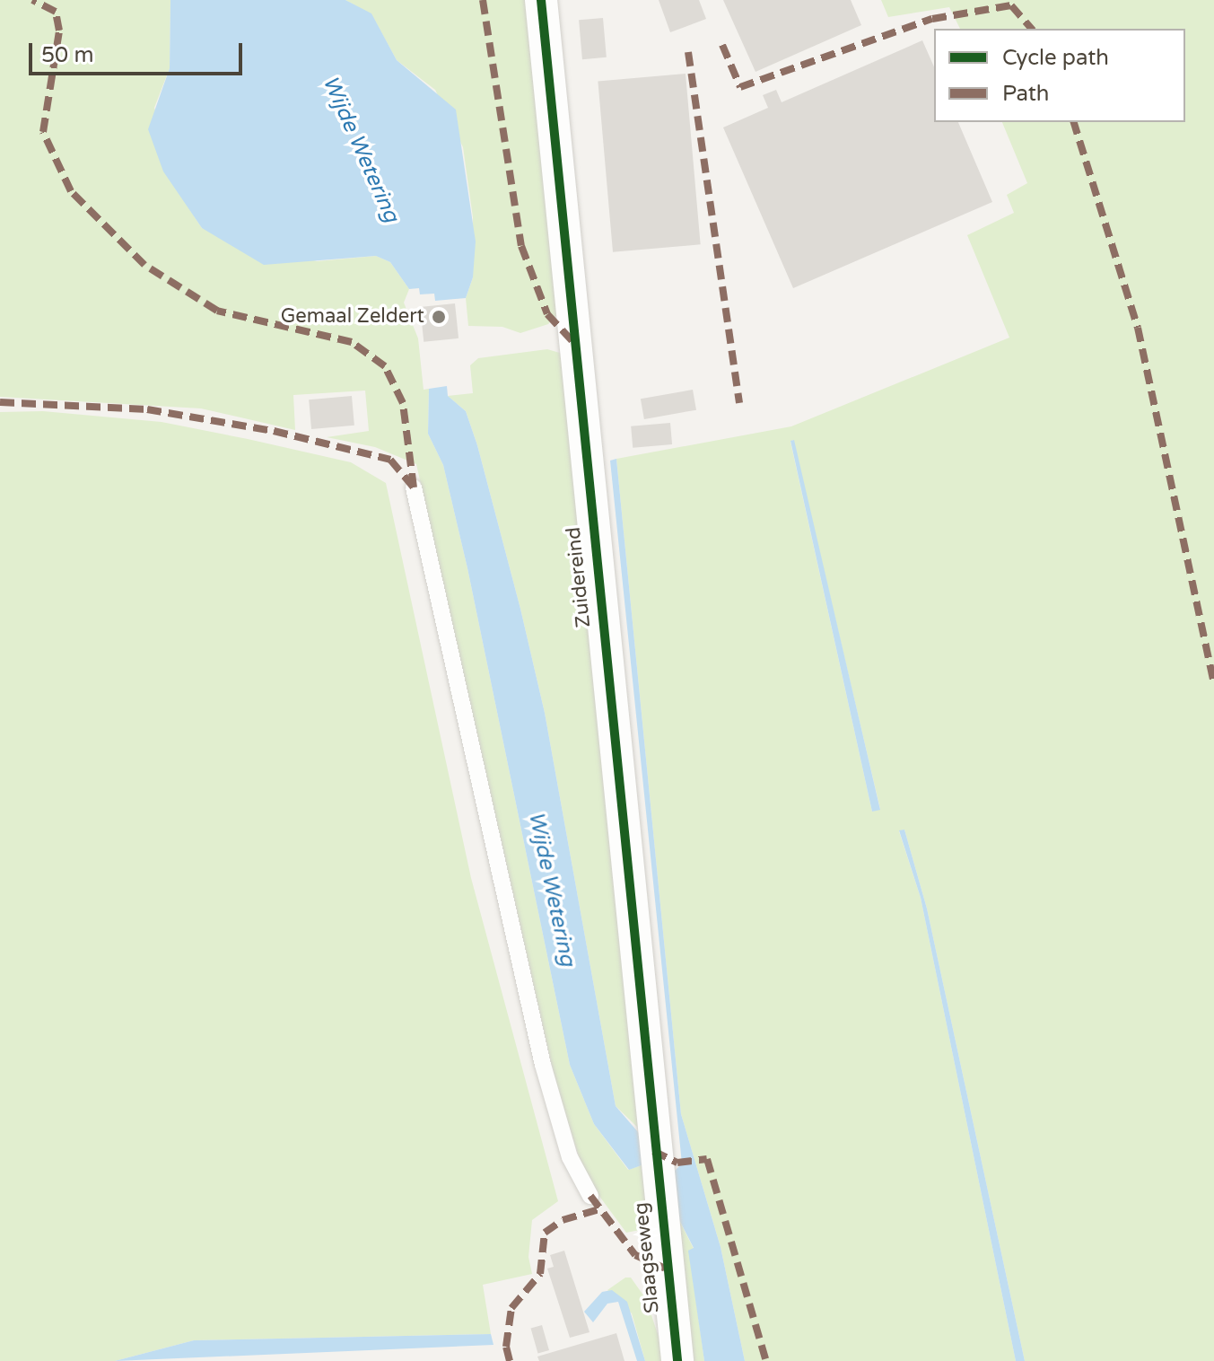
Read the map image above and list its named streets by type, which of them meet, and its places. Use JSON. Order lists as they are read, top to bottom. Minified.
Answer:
{"streets":{"street":["Zuidereind","Slaagseweg"]},"crossings":[["Zuidereind","Slaagseweg"]],"water":["Wijde Wetering"],"places":["Gemaal Zeldert"],"legend":["Cycle path","Path"],"scale_bar":"50 m"}
